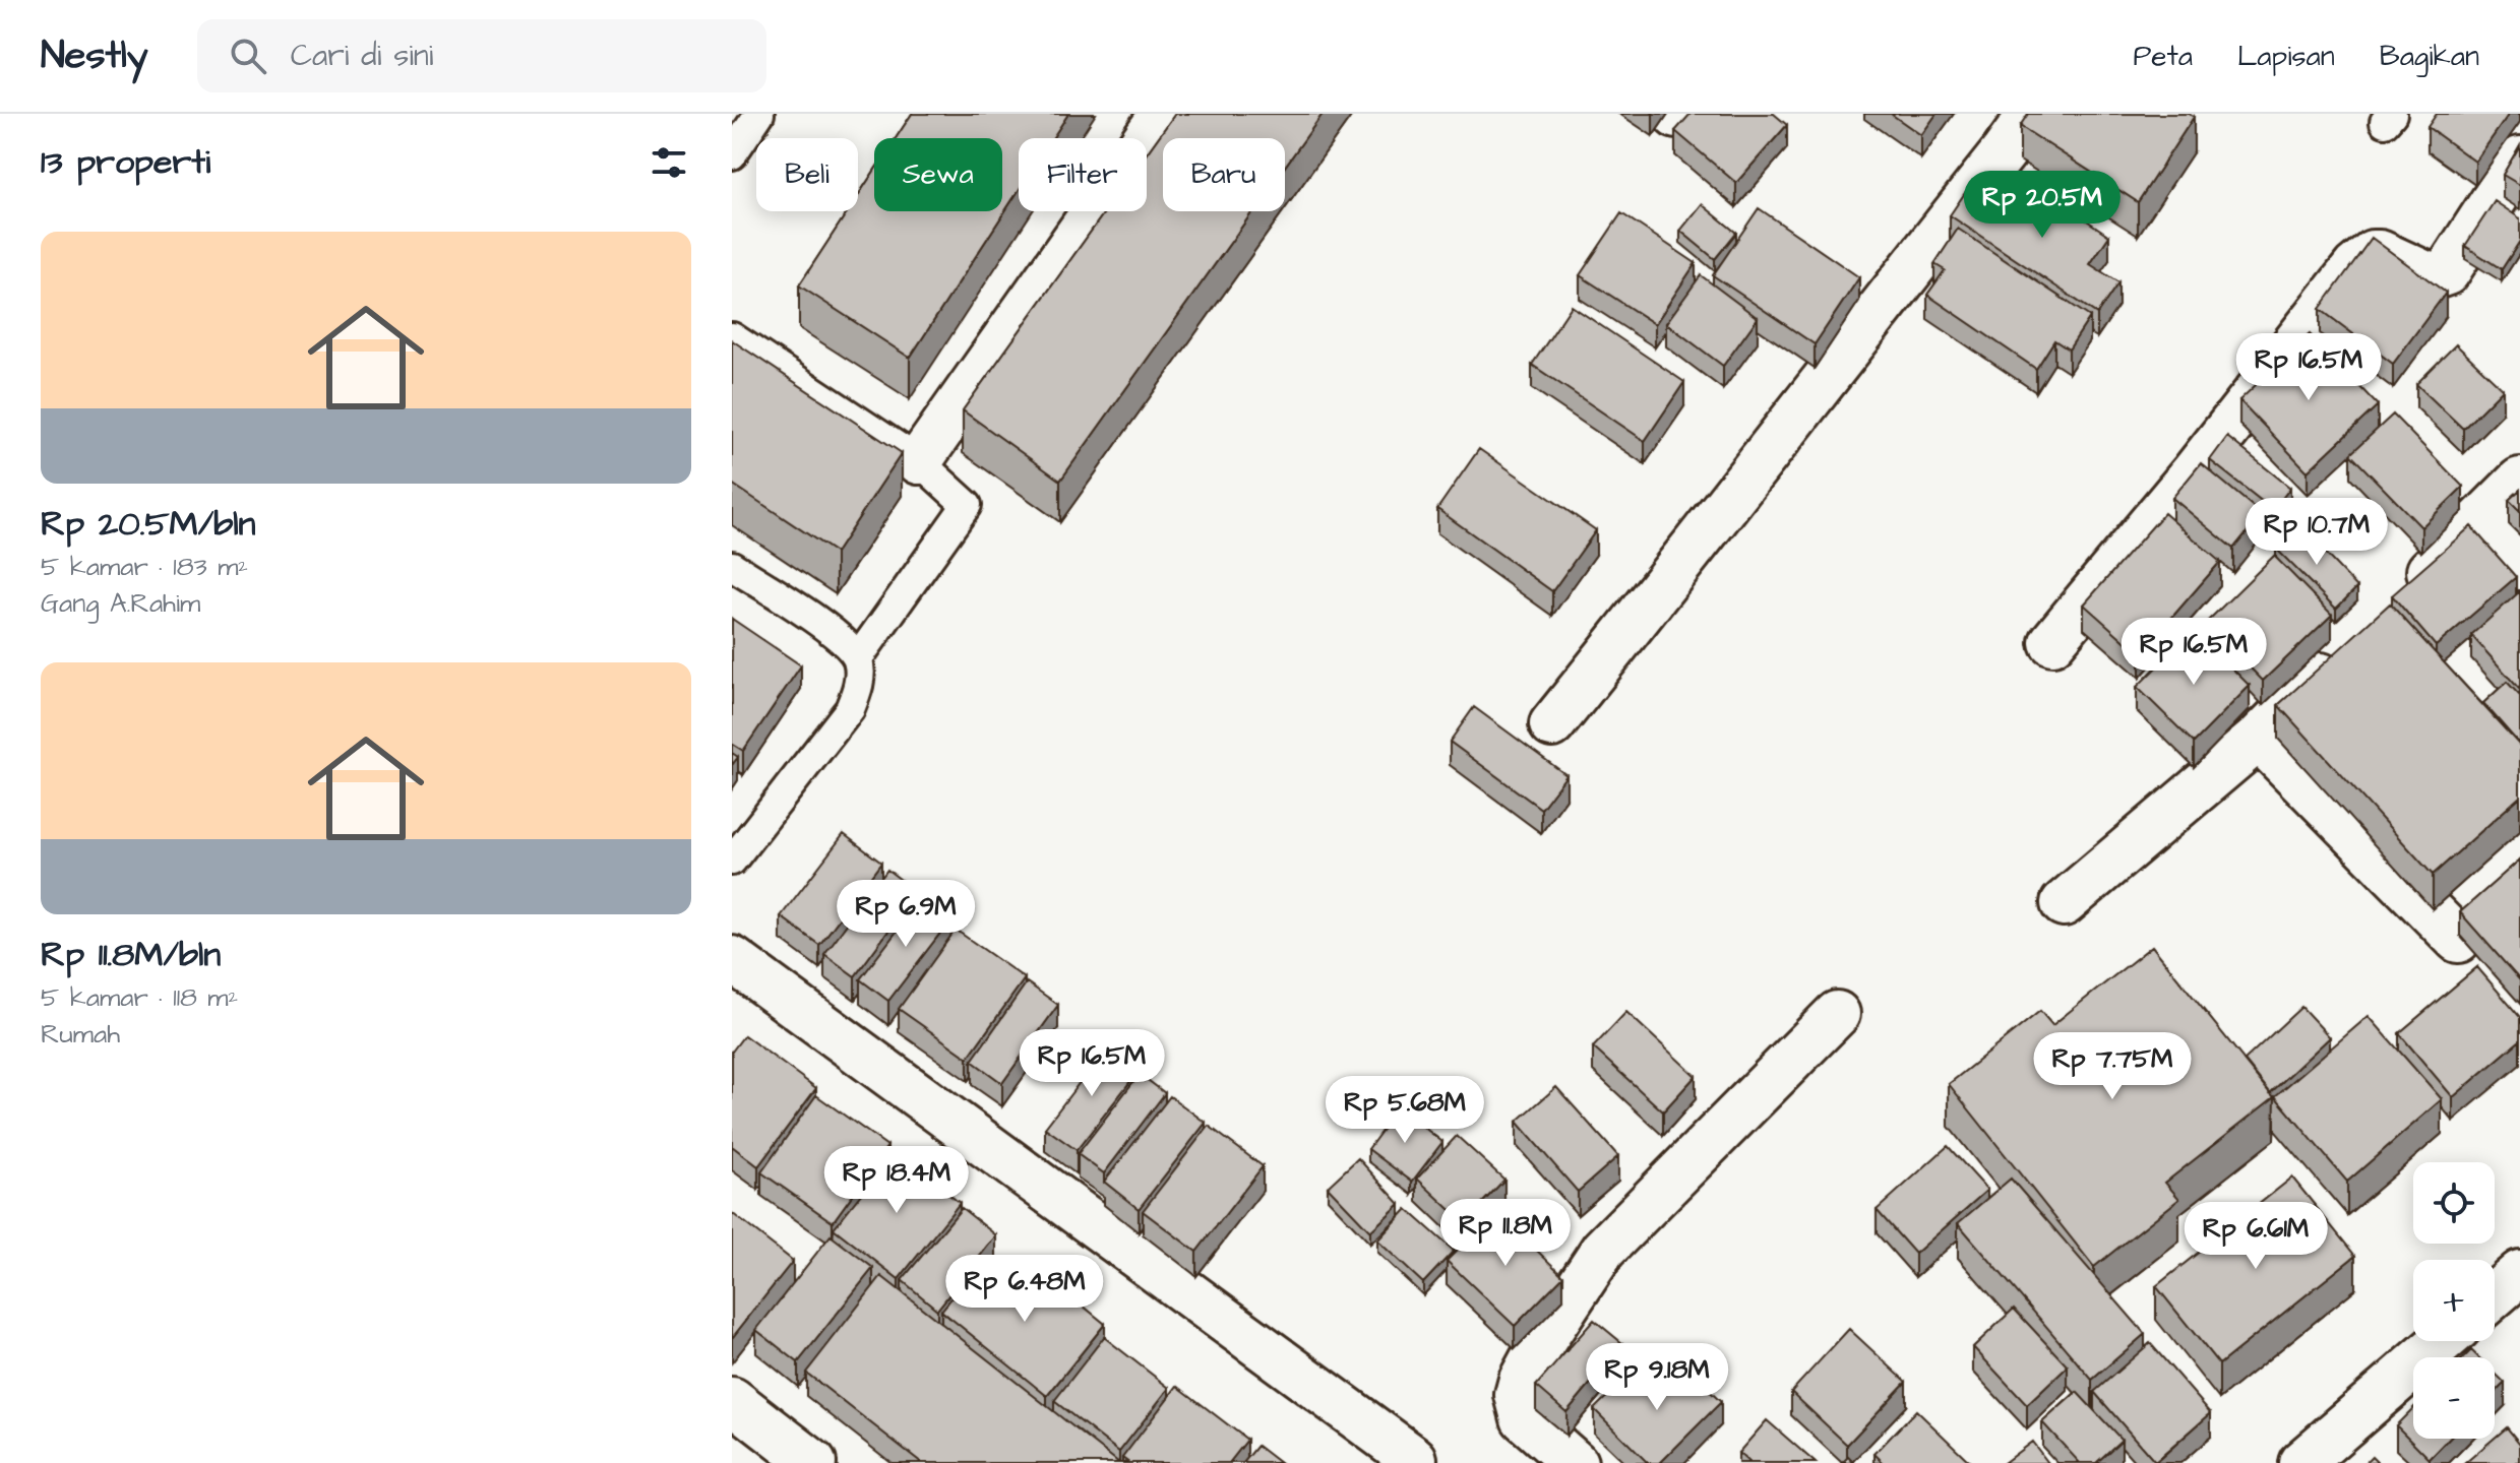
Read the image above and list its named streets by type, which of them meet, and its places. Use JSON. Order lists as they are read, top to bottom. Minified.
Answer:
{"page":{"header":"Nestly","search":"Cari di sini","nav":["Peta","Lapisan","Bagikan"],"heading":"13 properti","chip":["Beli","Sewa","Filter","Baru"],"price":["Rp 20.5M","Rp 16.5M","Rp 10.7M","Rp 16.5M","Rp 6.9M","Rp 16.5M","Rp 7.75M","Rp 5.68M","Rp 18.4M","Rp 11.8M","Rp 6.61M","Rp 6.48M","Rp 9.18M"],"list":[{"name":"Rp 20.5M/bln","note":"5 kamar · 183 m² · Gang A.Rahim"},{"name":"Rp 11.8M/bln","note":"5 kamar · 118 m² · Rumah"}],"map_buttons":["+","−"]}}
